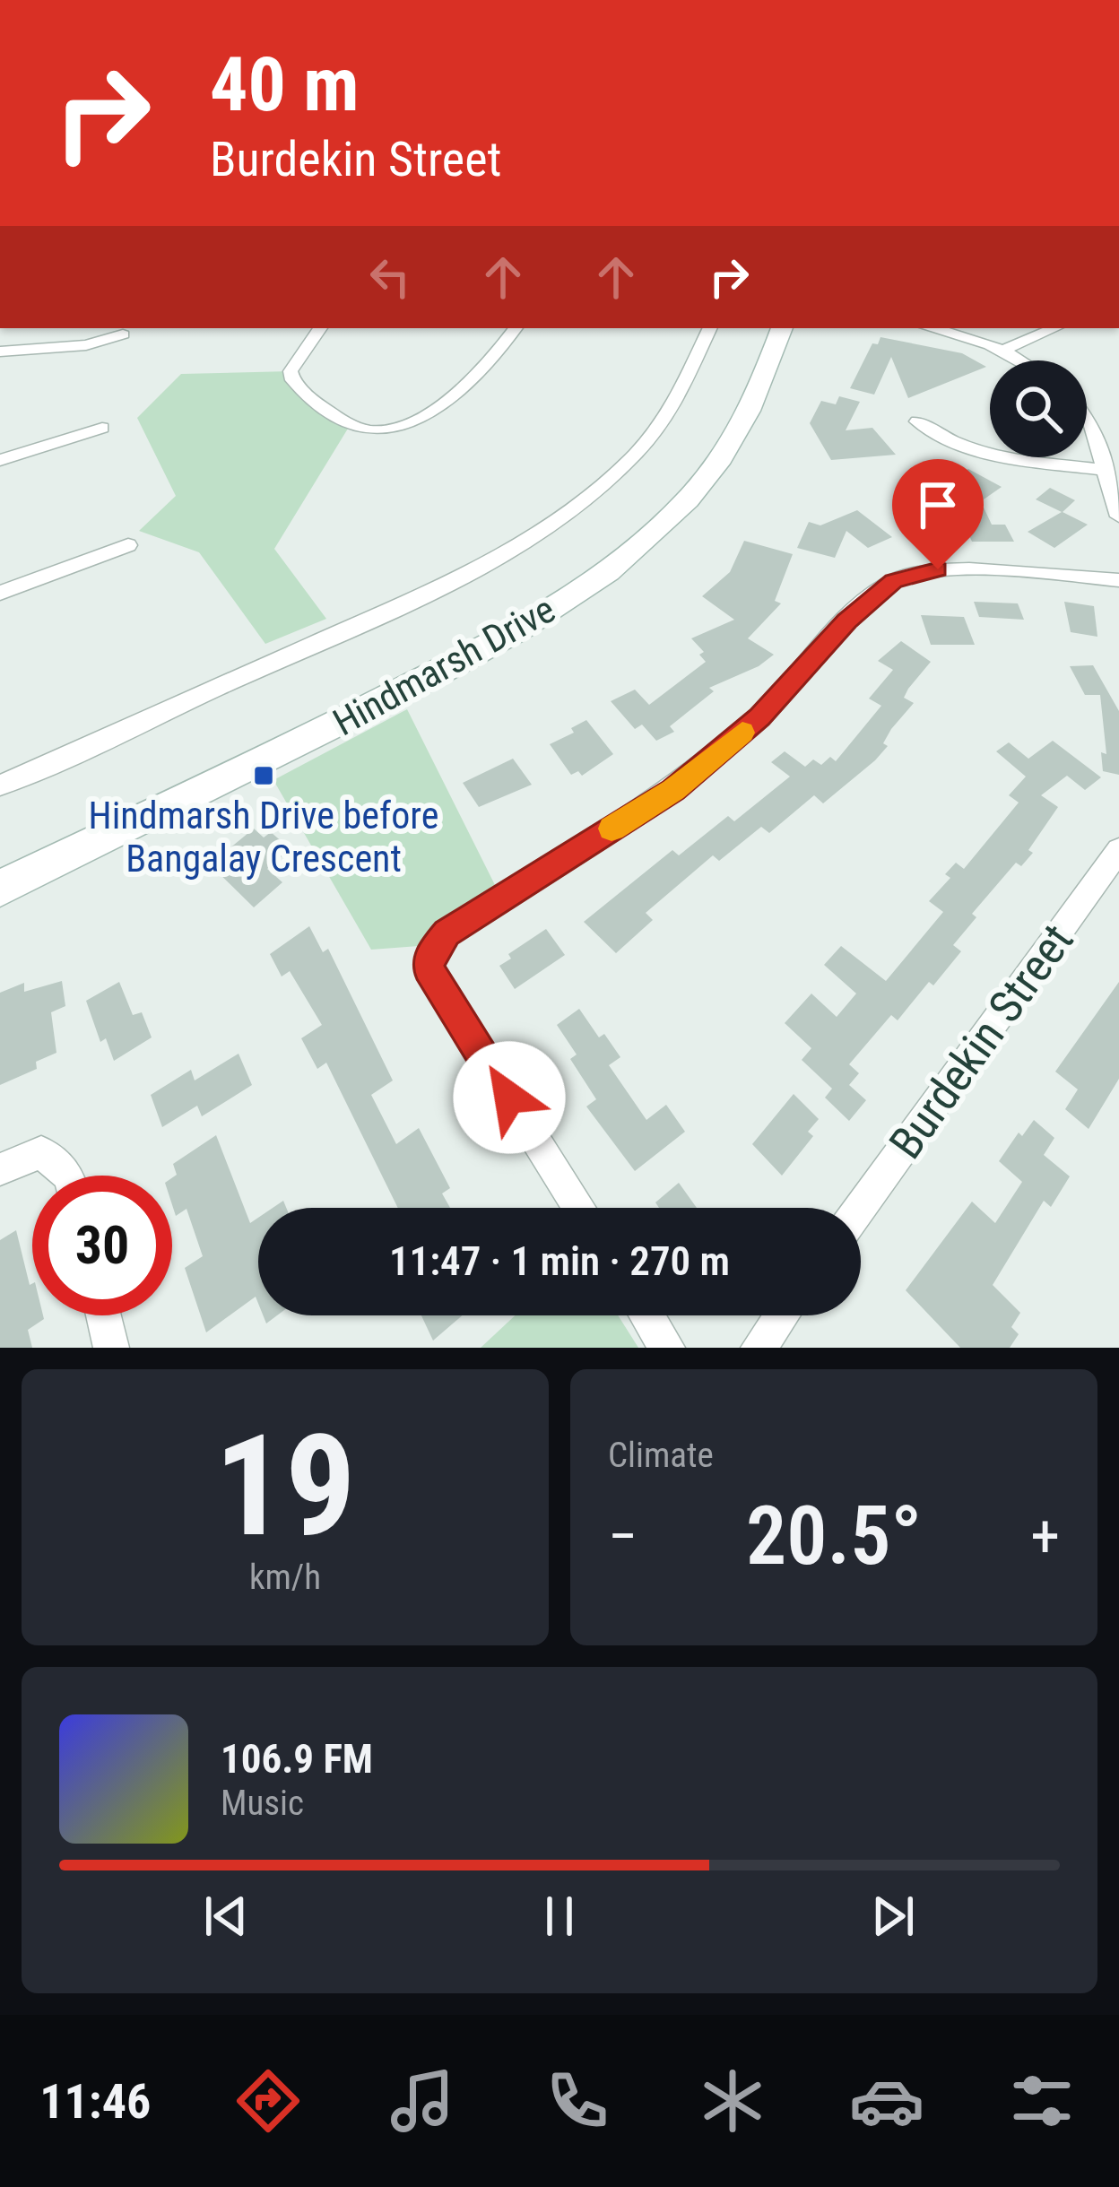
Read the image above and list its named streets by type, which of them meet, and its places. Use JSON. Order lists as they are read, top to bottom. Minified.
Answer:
{"streets":{"main road":["Hindmarsh Drive"],"street":["Burdekin Street"]},"places":{"transit":["Hindmarsh Drive before Bangalay Crescent"]},"page":{"turn":["40 m","Burdekin Street"],"limit":"30","trip":"11:47 · 1 min · 270 m","tile":[["19","km/h"],"Climate"],"heat":["−","20.5°","+"],"song":["106.9 FM","Music"],"tabs":"11:46"}}
